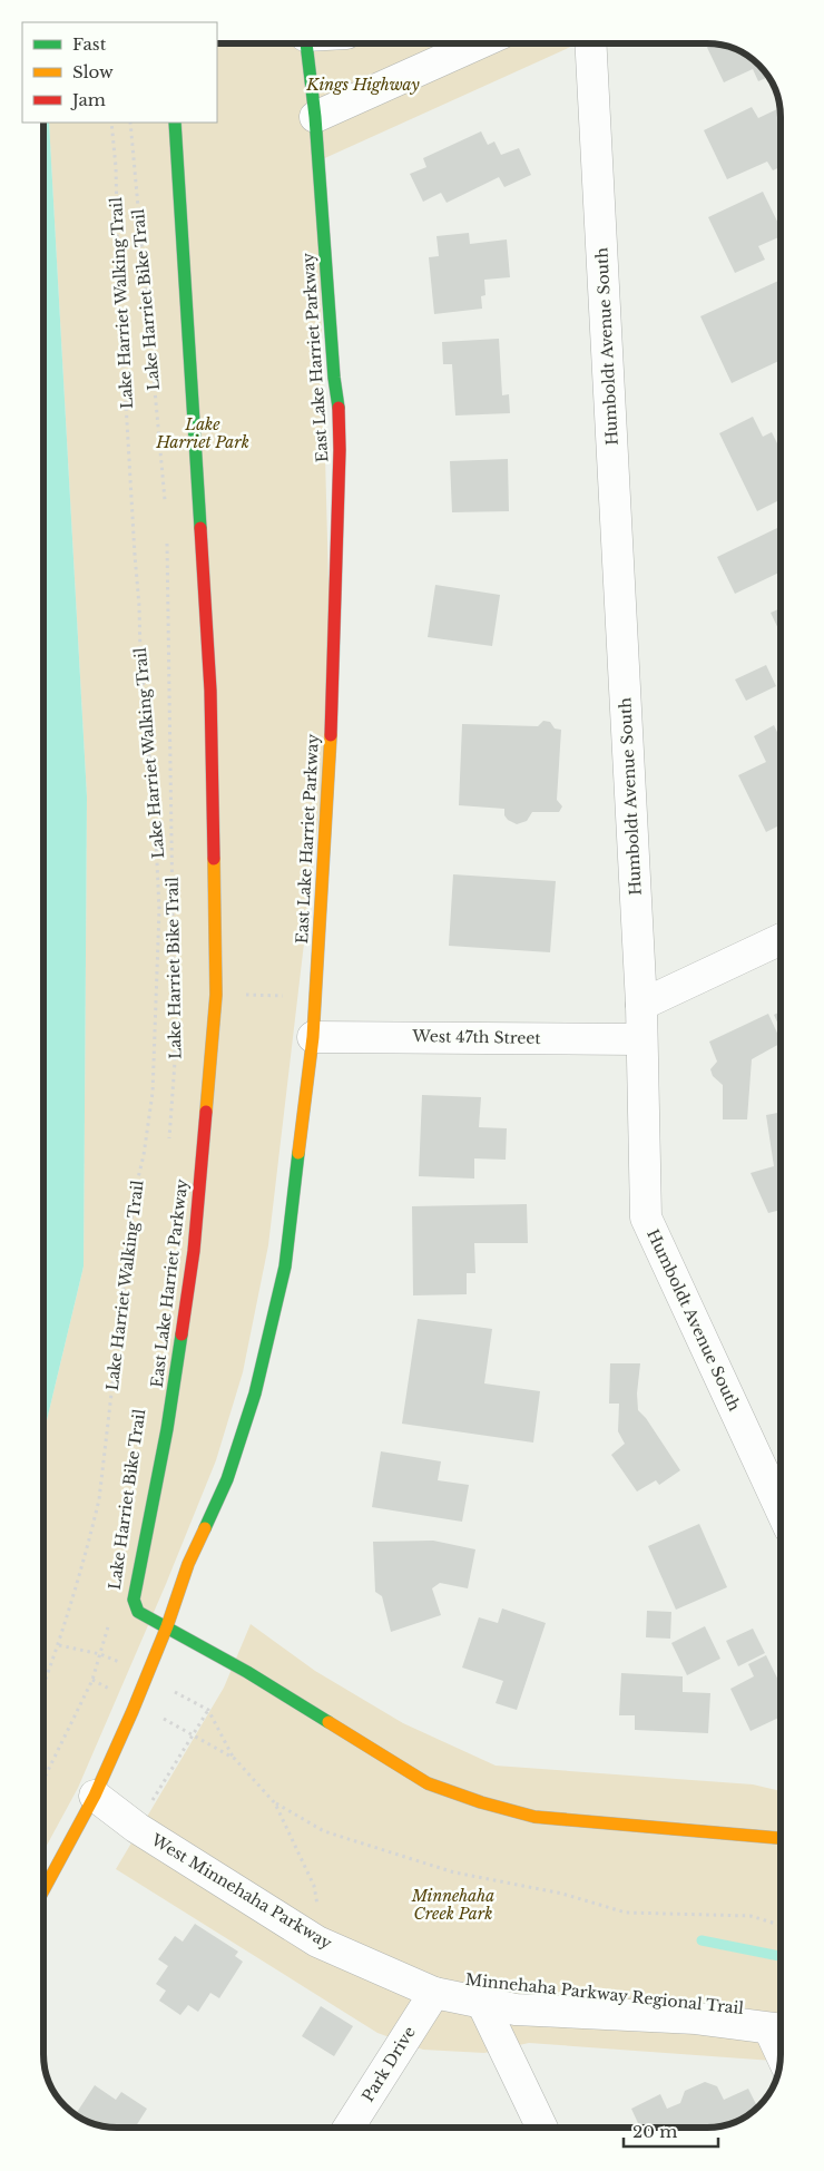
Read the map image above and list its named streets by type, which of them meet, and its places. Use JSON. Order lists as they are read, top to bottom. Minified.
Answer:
{"streets":{"street":["Humboldt Avenue South","East Lake Harriet Parkway","West 47th Street","West Minnehaha Parkway","Park Drive"],"path":["Lake Harriet Bike Trail","Lake Harriet Walking Trail"]},"crossings":[["Humboldt Avenue South","West 47th Street"],["East Lake Harriet Parkway","West 47th Street"],["East Lake Harriet Parkway","West Minnehaha Parkway"],["West Minnehaha Parkway","Park Drive"]],"parks":["Kings Highway","Lake Harriet Park","Minnehaha Creek Park"],"legend":["Fast","Slow","Jam"],"scale_bar":"20 m"}
